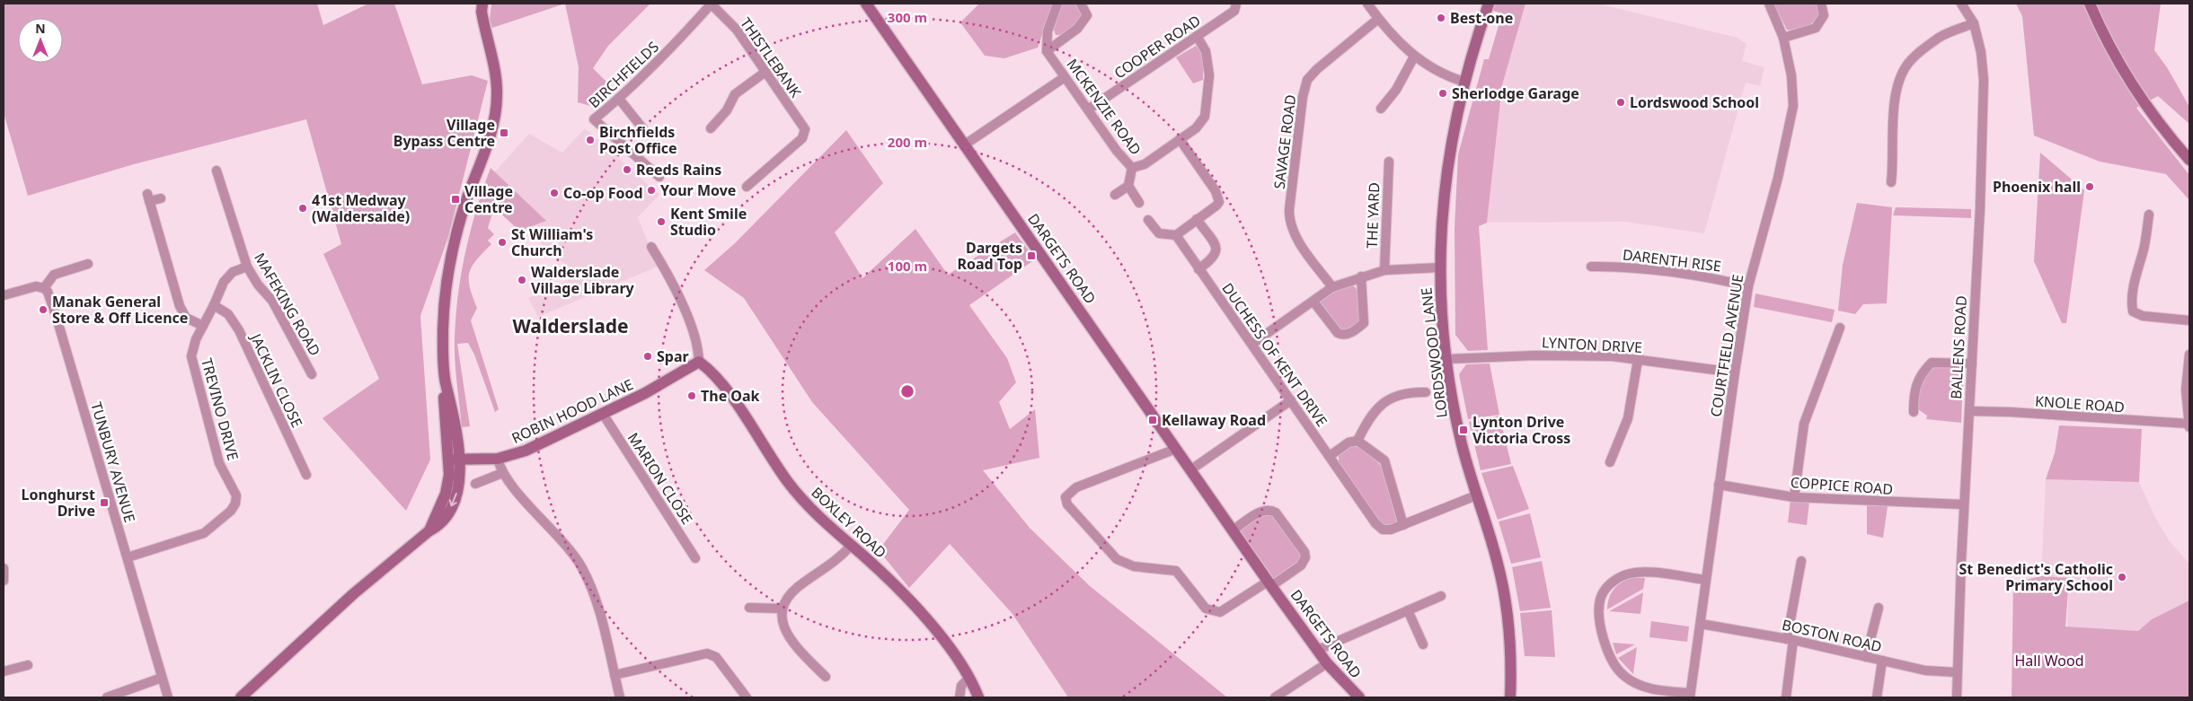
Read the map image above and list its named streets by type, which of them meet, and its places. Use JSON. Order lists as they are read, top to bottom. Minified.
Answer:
{"streets":{"street":["COOPER ROAD","THISTLEBANK","BIRCHFIELDS","MCKENZIE ROAD","SAVAGE ROAD","THE YARD","DARGETS ROAD","DARENTH RISE","MAFEKING ROAD","LYNTON DRIVE","COURTFIELD AVENUE","BALLENS ROAD","LORDSWOOD LANE","DUCHESS OF KENT DRIVE","JACKLIN CLOSE","KNOLE ROAD","TREVINO DRIVE","ROBIN HOOD LANE","TUNBURY AVENUE","MARION CLOSE","COPPICE ROAD","BOXLEY ROAD","BOSTON ROAD"]},"crossings":[["COOPER ROAD","MCKENZIE ROAD"],["THISTLEBANK","BIRCHFIELDS"],["DARENTH RISE","COURTFIELD AVENUE"],["MAFEKING ROAD","TREVINO DRIVE"],["LYNTON DRIVE","COURTFIELD AVENUE"],["LYNTON DRIVE","LORDSWOOD LANE"],["COURTFIELD AVENUE","COPPICE ROAD"],["COURTFIELD AVENUE","BOSTON ROAD"],["BALLENS ROAD","KNOLE ROAD"],["BALLENS ROAD","COPPICE ROAD"],["BALLENS ROAD","BOSTON ROAD"],["LORDSWOOD LANE","DUCHESS OF KENT DRIVE"],["JACKLIN CLOSE","TREVINO DRIVE"],["TREVINO DRIVE","TUNBURY AVENUE"],["ROBIN HOOD LANE","MARION CLOSE"],["ROBIN HOOD LANE","BOXLEY ROAD"]],"districts":["Walderslade"],"parks":["Hall Wood"],"places":{"other":["Best-one","Sherlodge Garage","Lordswood School","Birchfields Post Office","Reeds Rains","Phoenix hall","Your Move","Co-op Food","41st Medway (Waldersalde)","Kent Smile Studio","St William's Church","Walderslade Village Library","Manak General Store & Off Licence","Spar","The Oak","St Benedict's Catholic Primary School"],"transit":["Village Bypass Centre","Village Centre","Dargets Road Top","Kellaway Road","Lynton Drive Victoria Cross","Longhurst Drive"]},"north":"top","rings":["300 m","200 m","100 m"]}
